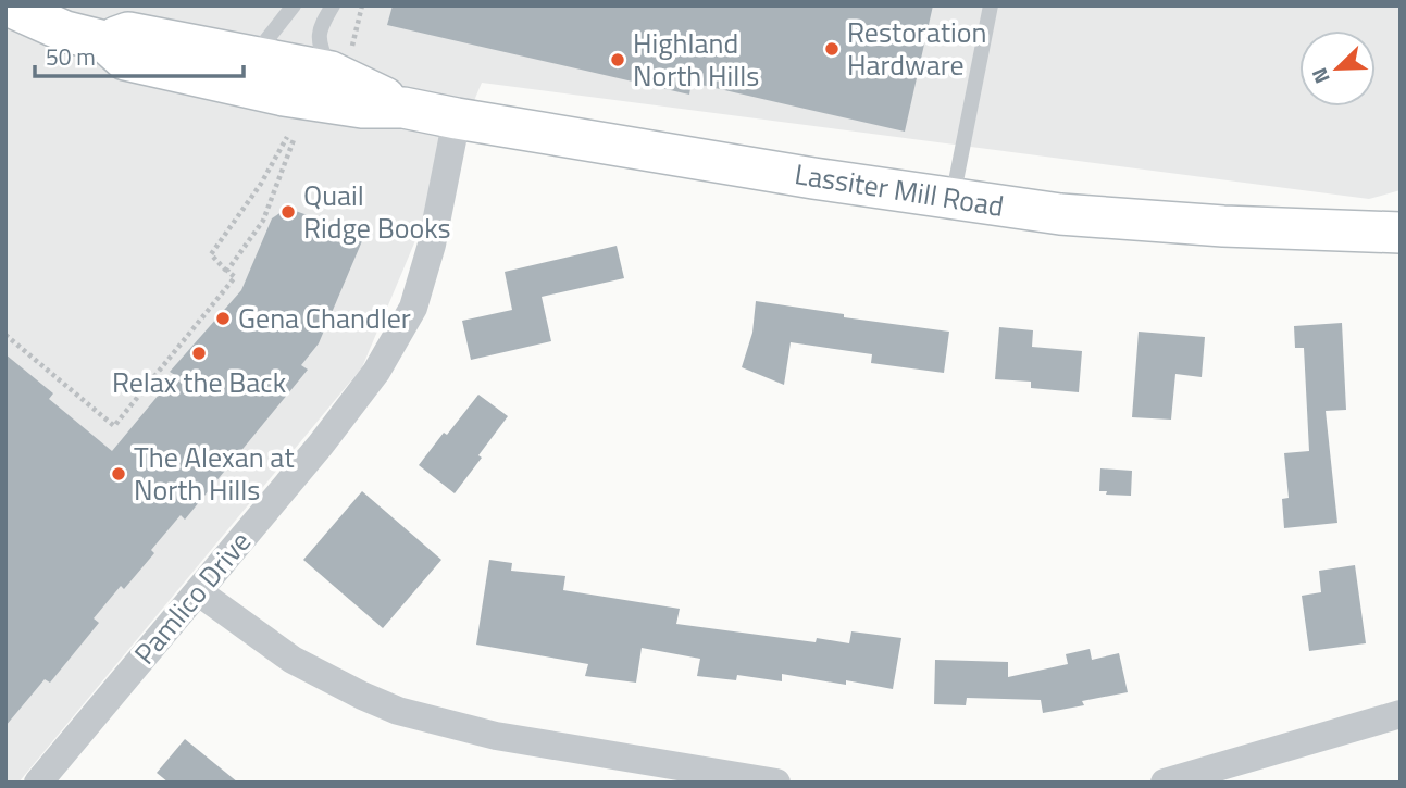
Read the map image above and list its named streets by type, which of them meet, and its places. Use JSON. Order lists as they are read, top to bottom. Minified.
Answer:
{"streets":{"main road":["Lassiter Mill Road"],"street":["Pamlico Drive"]},"crossings":[["Lassiter Mill Road","Pamlico Drive"]],"places":["Restoration Hardware","Highland North Hills","Quail Ridge Books","Gena Chandler","Relax the Back","The Alexan at North Hills"],"scale_bar":"50 m","north":"bottom left"}
